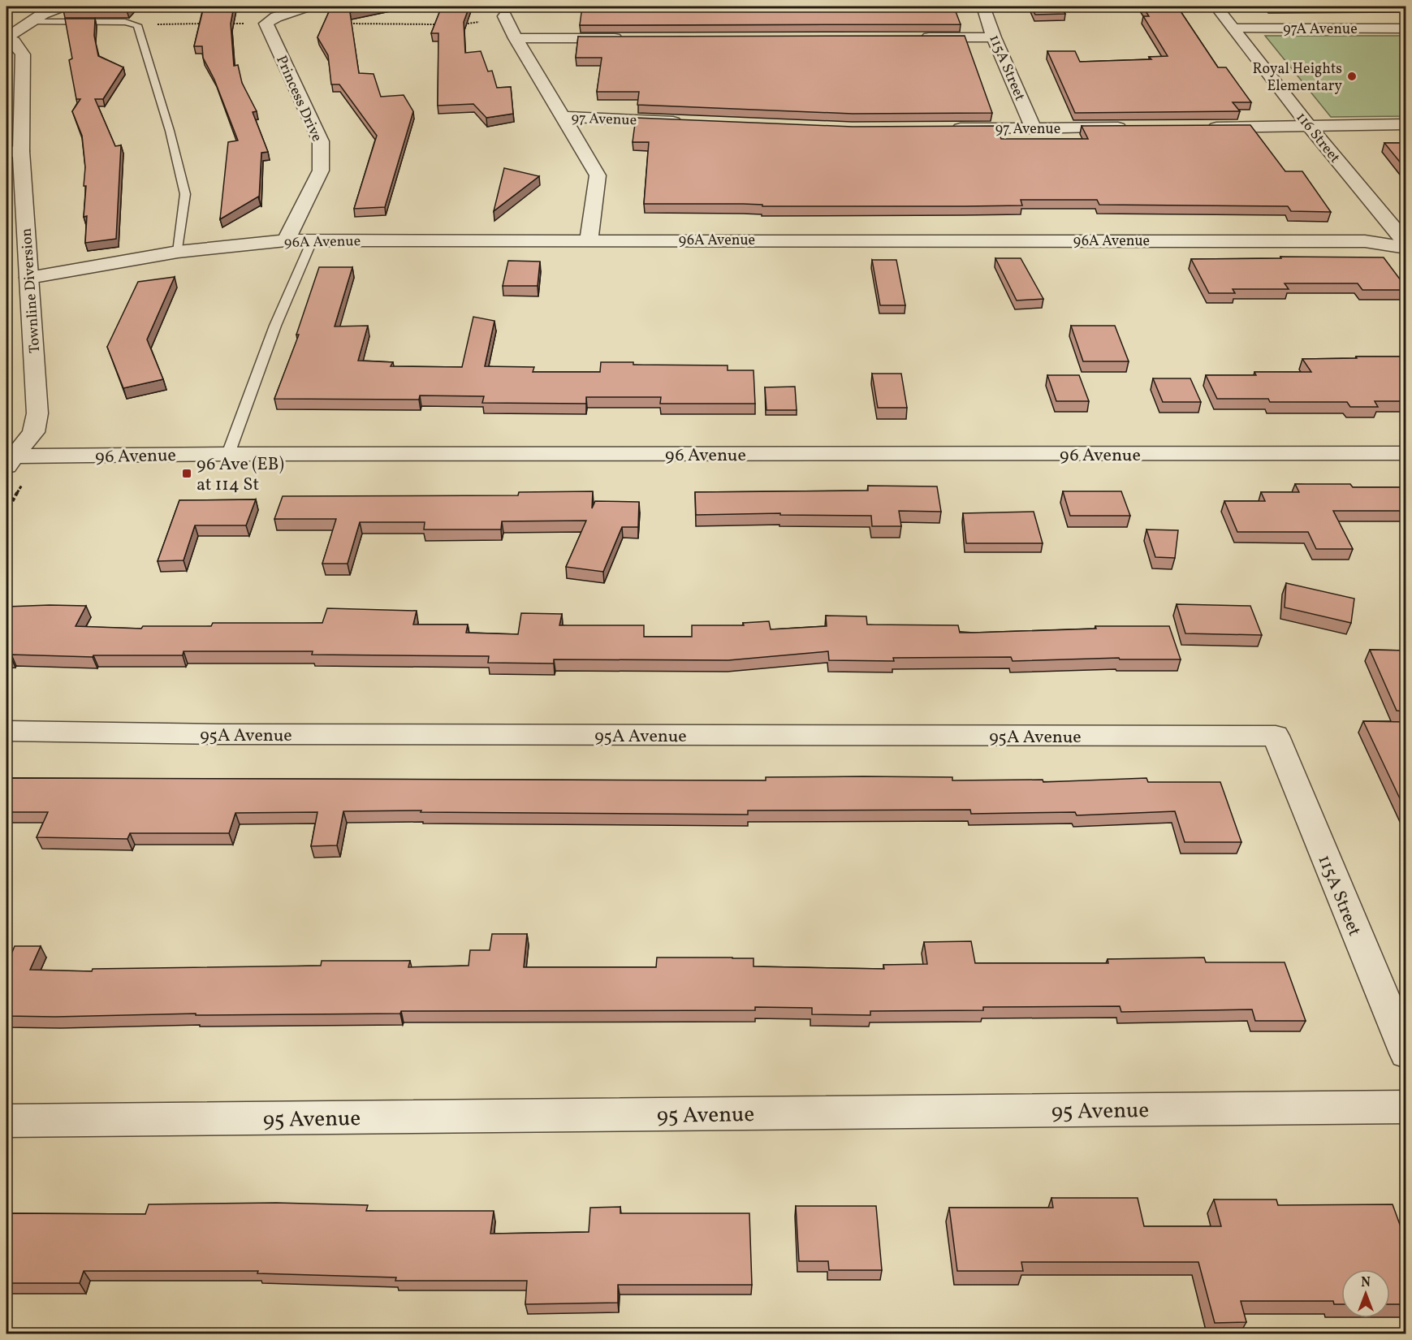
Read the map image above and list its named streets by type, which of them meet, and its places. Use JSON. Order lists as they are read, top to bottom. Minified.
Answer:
{"streets":{"street":["97A Avenue","115A Street","Princess Drive","97 Avenue","116 Street","96A Avenue","Townline Diversion","96 Avenue","95A Avenue","95 Avenue"]},"crossings":[["97A Avenue","116 Street"],["115A Street","97 Avenue"],["115A Street","95A Avenue"],["Princess Drive","96A Avenue"],["96A Avenue","Townline Diversion"],["Townline Diversion","96 Avenue"]],"places":{"other":["Royal Heights Elementary"],"transit":["96 Ave (EB) at 114 St"]},"north":"top"}
